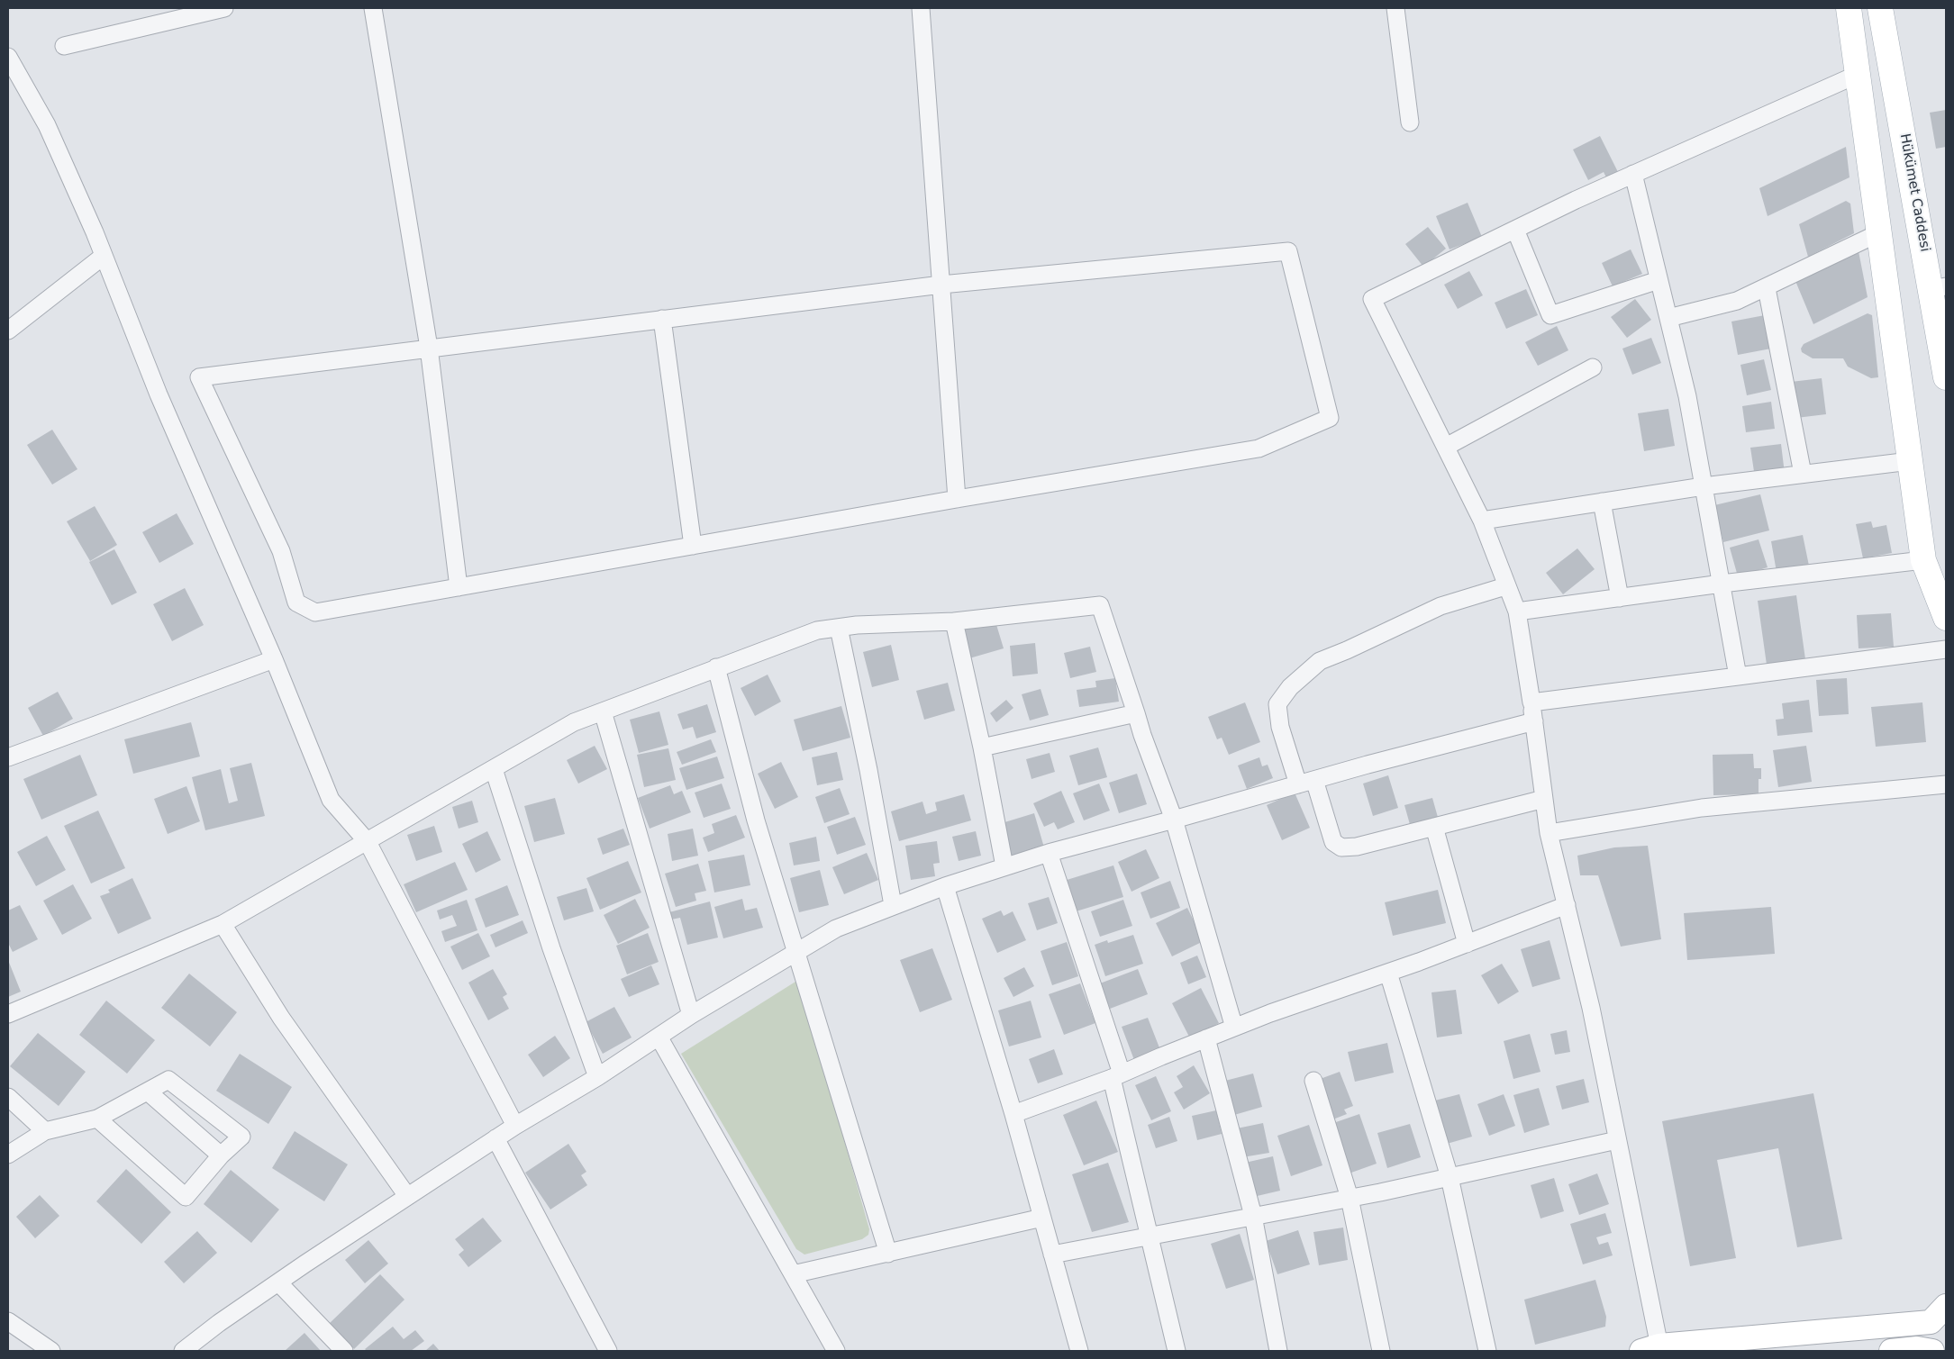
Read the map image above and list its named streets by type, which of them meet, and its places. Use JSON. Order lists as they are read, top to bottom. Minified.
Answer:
{"streets":{"main road":["Hükümet Caddesi"]}}
